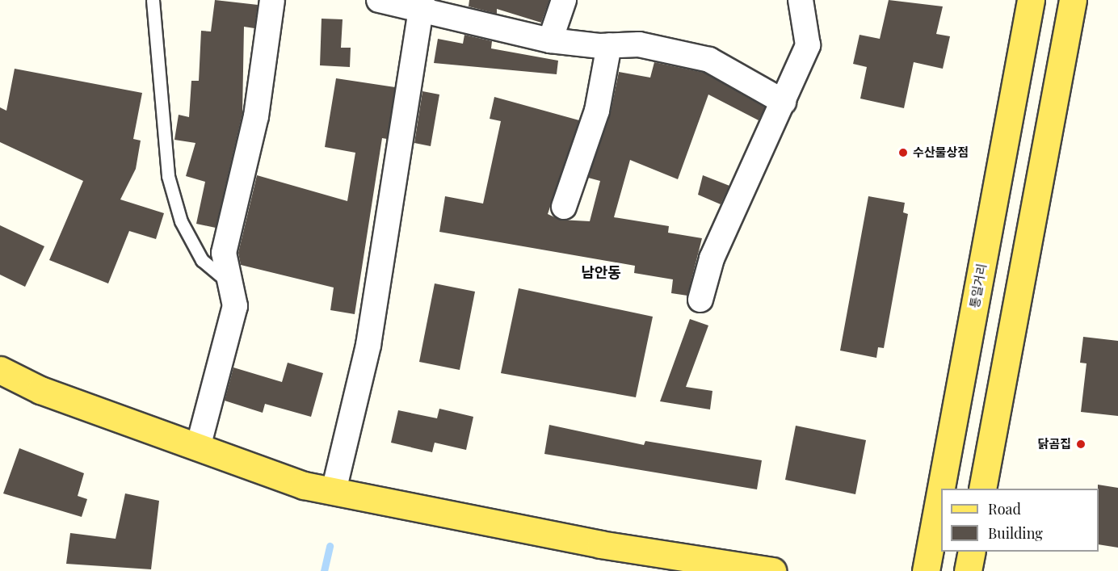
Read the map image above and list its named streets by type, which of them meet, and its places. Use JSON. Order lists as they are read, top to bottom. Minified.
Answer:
{"streets":{"main road":["통일거리"]},"districts":["남안동"],"places":["수산물상점","닭곰집"],"legend":["Road","Building"]}
